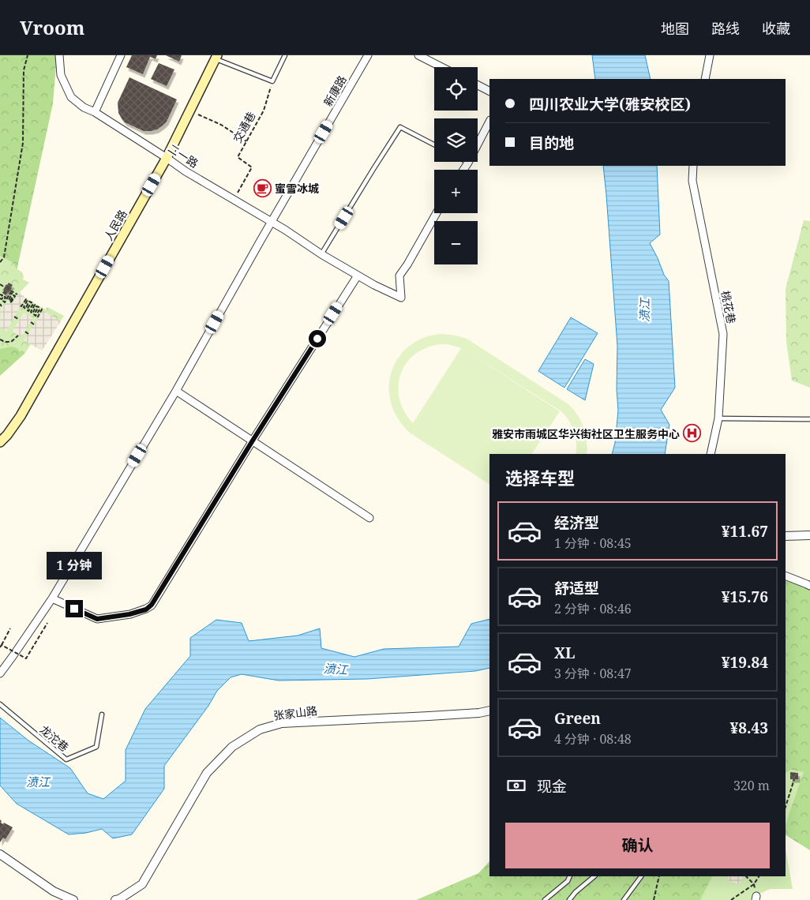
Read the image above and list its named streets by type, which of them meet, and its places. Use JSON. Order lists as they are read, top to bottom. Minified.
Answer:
{"streets":{"main road":["人民路"],"street":["新康路","二一路","桃花巷","张家山路"],"lane":["龙沱巷"],"path":["交通巷"]},"crossings":[["新康路","二一路"],["交通巷","二一路"],["二一路","人民路"]],"water":["𣸣江"],"places":{"cafe":["蜜雪冰城"],"hospital":["雅安市雨城区华兴街社区卫生服务中心"]},"page":{"header":"Vroom","nav":["地图","路线","收藏"],"map_buttons":["+","−"],"banner":["四川农业大学(雅安校区)","目的地"],"heading":"选择车型","list":[{"name":"经济型","note":"1 分钟 · 08:45","value":"¥11.67"},{"name":"舒适型","note":"2 分钟 · 08:46","value":"¥15.76"},{"name":"XL","note":"3 分钟 · 08:47","value":"¥19.84"},{"name":"Green","note":"4 分钟 · 08:48","value":"¥8.43"}],"bubble":"1 分钟","pay":["现金","320 m"],"buttons":"确认"}}
